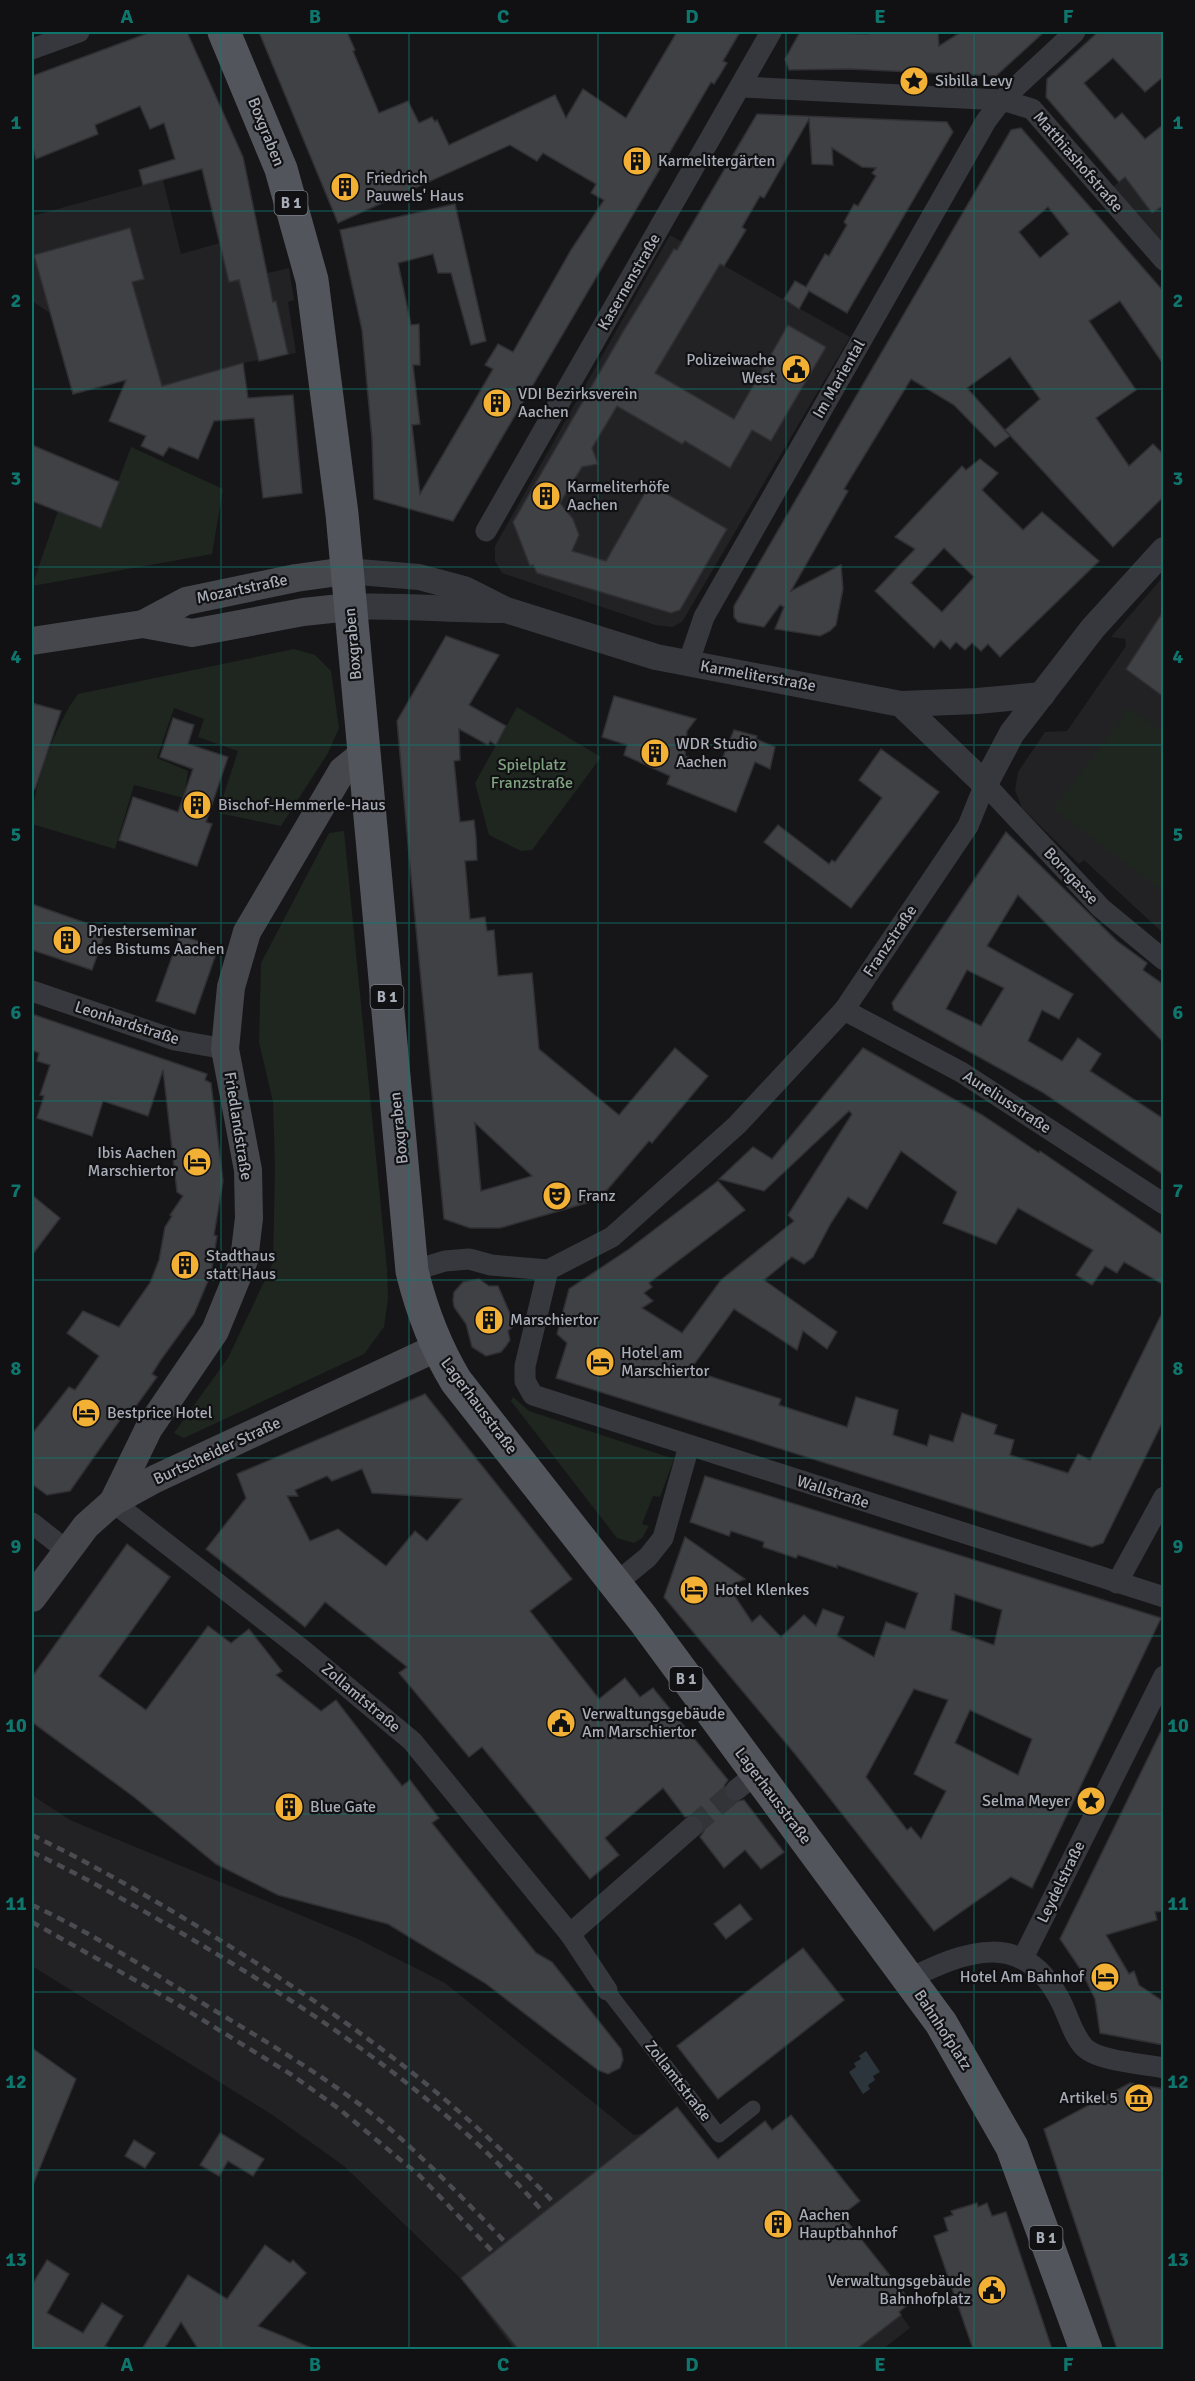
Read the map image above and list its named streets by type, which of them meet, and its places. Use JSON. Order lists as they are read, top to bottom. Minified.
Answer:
{"streets":{"main road":["Boxgraben","B 1","Mozartstraße","Friedlandstraße","Lagerhausstraße","Burtscheider Straße","Bahnhofplatz"],"street":["Matthiashofstraße","Kasernenstraße","Im Mariental","Karmeliterstraße","Borngasse","Franzstraße","Leonhardstraße","Aureliusstraße","Wallstraße","Zollamtstraße","Leydelstraße"]},"crossings":[["Boxgraben","Mozartstraße"],["Boxgraben","Karmeliterstraße"],["Boxgraben","Friedlandstraße"],["Boxgraben","Lagerhausstraße"],["Matthiashofstraße","Kasernenstraße"],["Matthiashofstraße","Im Mariental"],["Im Mariental","Karmeliterstraße"],["Mozartstraße","Karmeliterstraße"],["Karmeliterstraße","Franzstraße"],["Borngasse","Franzstraße"],["Franzstraße","Aureliusstraße"],["Franzstraße","Wallstraße"],["Leonhardstraße","Friedlandstraße"],["Friedlandstraße","Burtscheider Straße"],["Friedlandstraße","Zollamtstraße"],["Lagerhausstraße","Burtscheider Straße"],["Lagerhausstraße","Bahnhofplatz"],["Burtscheider Straße","Zollamtstraße"],["Leydelstraße","Bahnhofplatz"]],"parks":["Spielplatz Franzstraße"],"places":{"place":["Sibilla Levy","Selma Meyer"],"building":["Karmelitergärten","Friedrich Pauwels' Haus","VDI Bezirksverein Aachen","Karmeliterhöfe Aachen","WDR Studio Aachen","Bischof-Hemmerle-Haus","Priesterseminar des Bistums Aachen","Stadthaus statt Haus","Marschiertor","Blue Gate","Aachen Hauptbahnhof"],"public building":["Polizeiwache West","Verwaltungsgebäude Am Marschiertor","Verwaltungsgebäude Bahnhofplatz"],"hotel":["Ibis Aachen Marschiertor","Hotel am Marschiertor","Bestprice Hotel","Hotel Klenkes","Hotel Am Bahnhof"],"theatre":["Franz"],"museum":["Artikel 5"]},"grid":{"columns":["A","B","C","D","E","F"],"rows":["1","2","3","4","5","6","7","8","9","10","11","12","13"]}}
